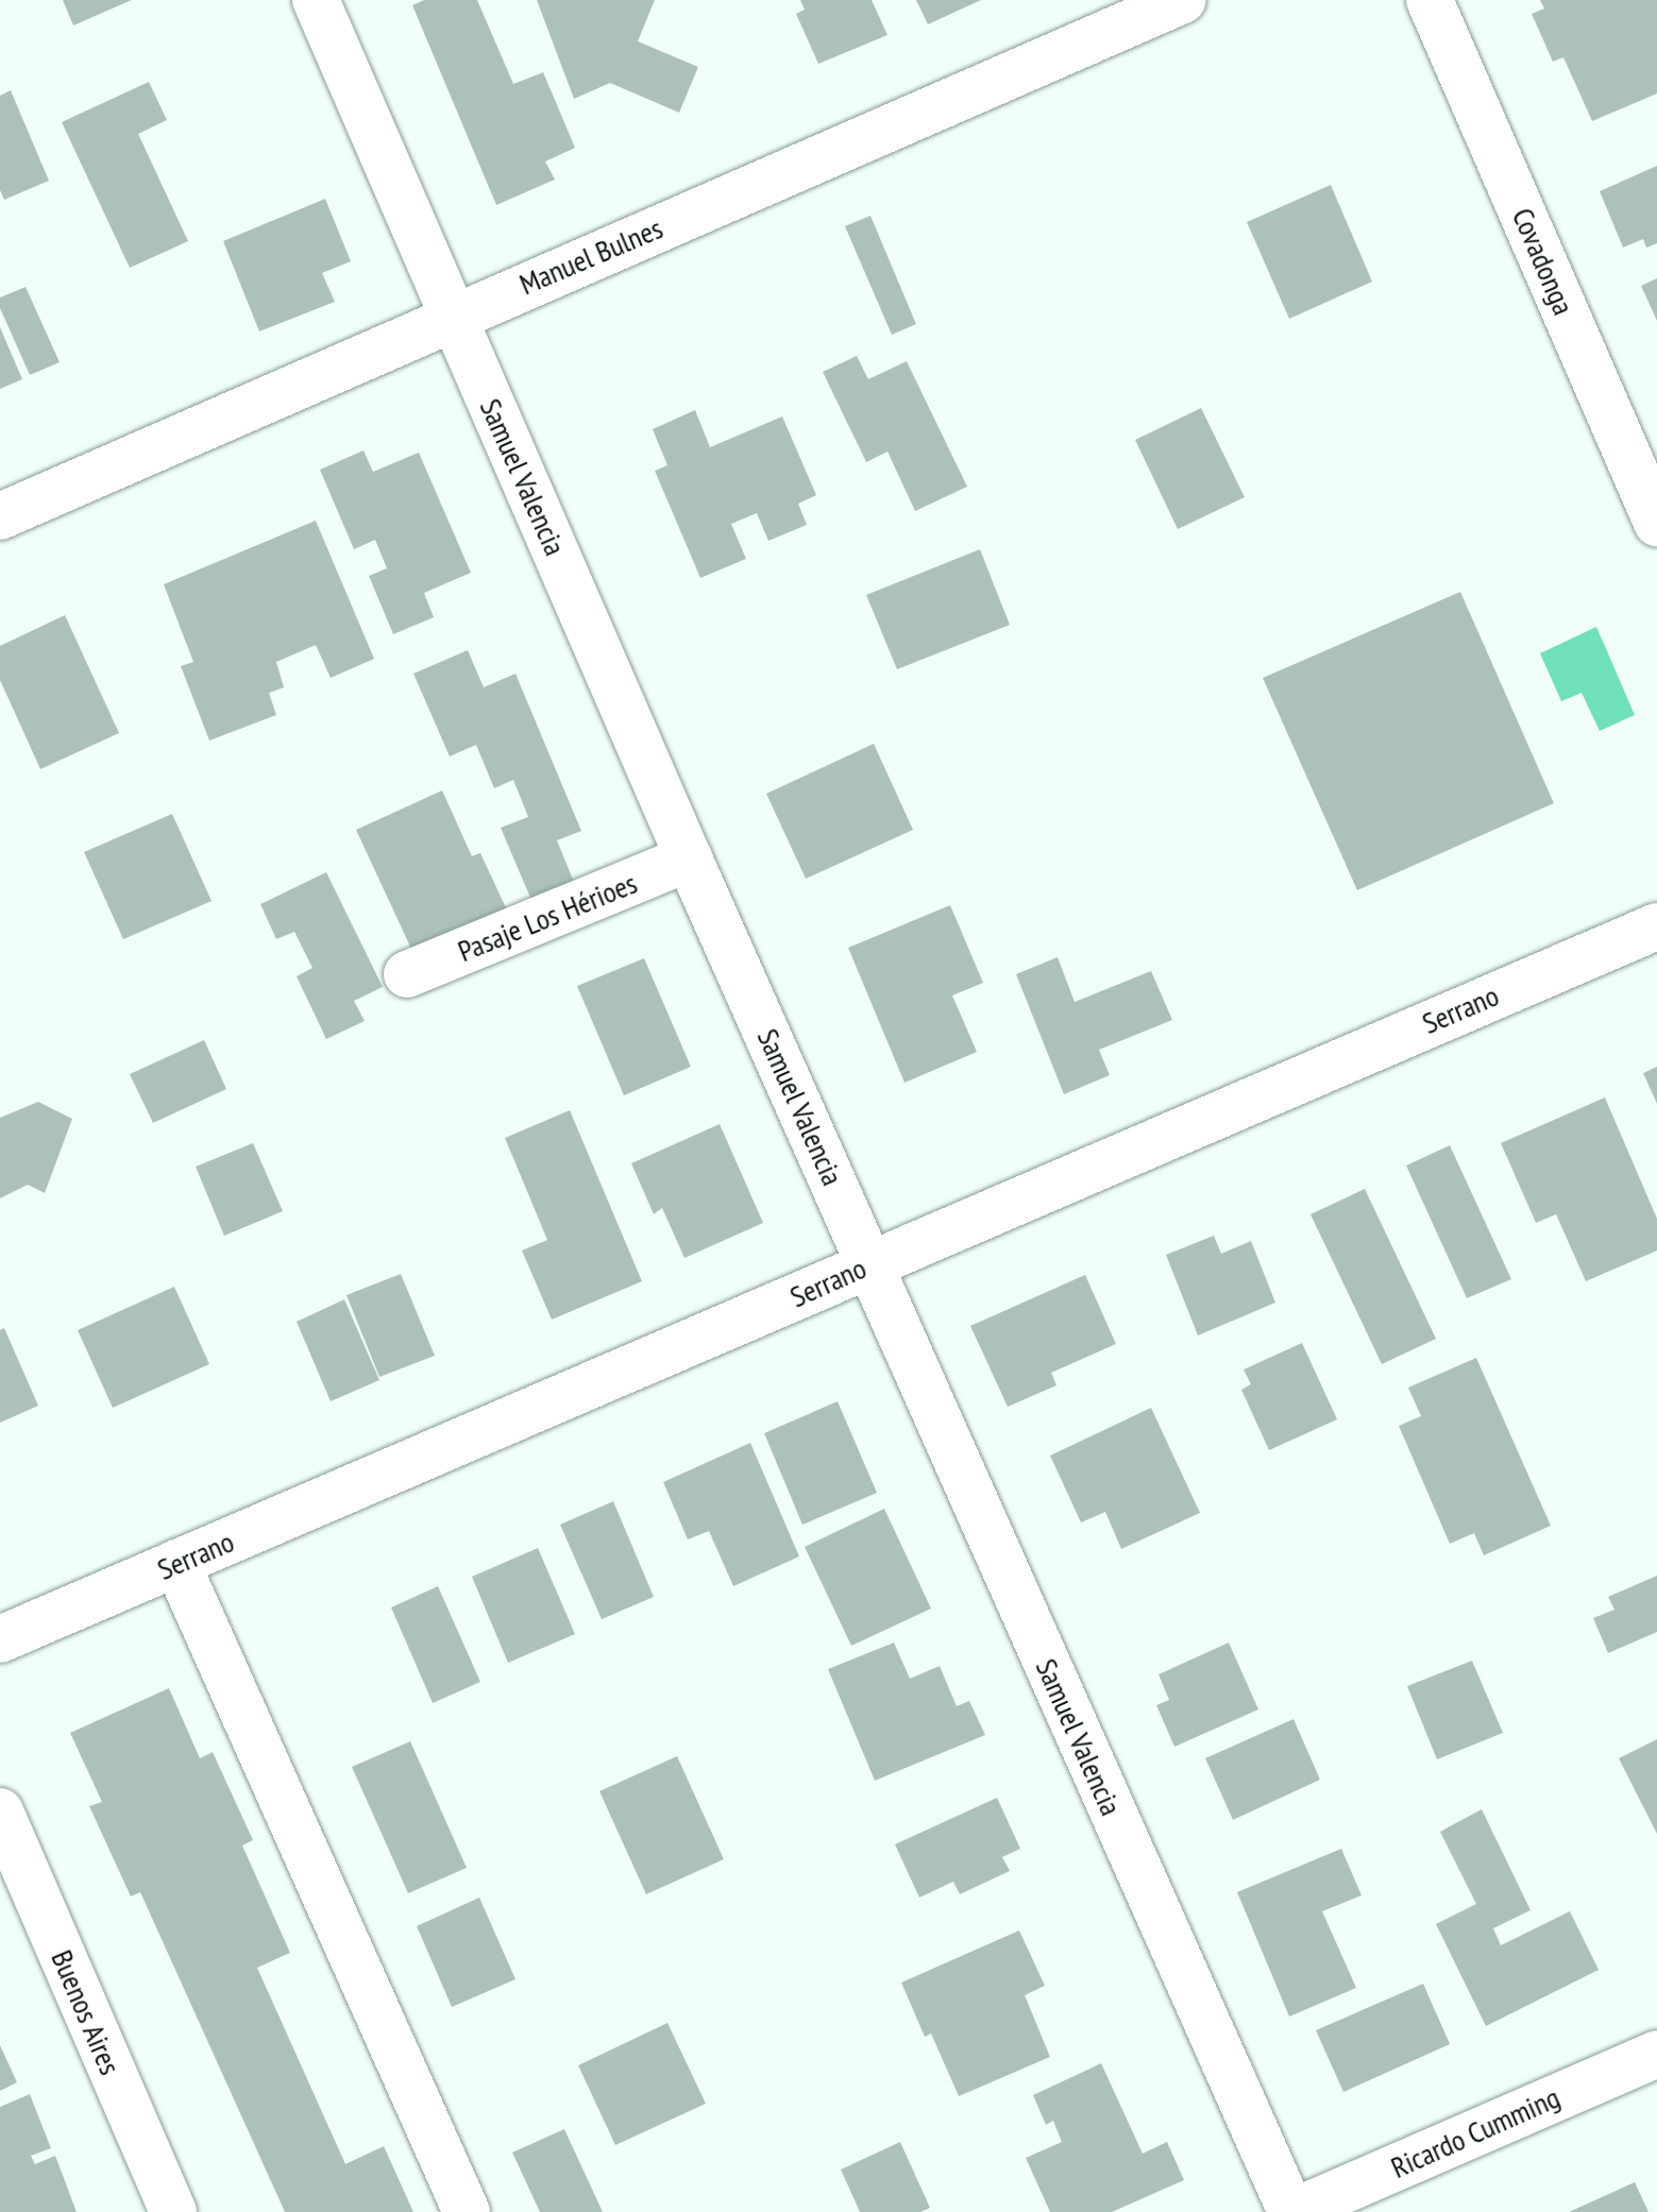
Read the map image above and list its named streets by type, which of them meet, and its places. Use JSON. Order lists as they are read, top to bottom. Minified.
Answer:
{"streets":{"street":["Manuel Bulnes","Covadonga","Samuel Valencia","Pasaje Los Hérioes","Serrano","Buenos Aires","Ricardo Cumming"]},"crossings":[["Manuel Bulnes","Samuel Valencia"],["Samuel Valencia","Pasaje Los Hérioes"],["Samuel Valencia","Serrano"],["Samuel Valencia","Ricardo Cumming"]]}
